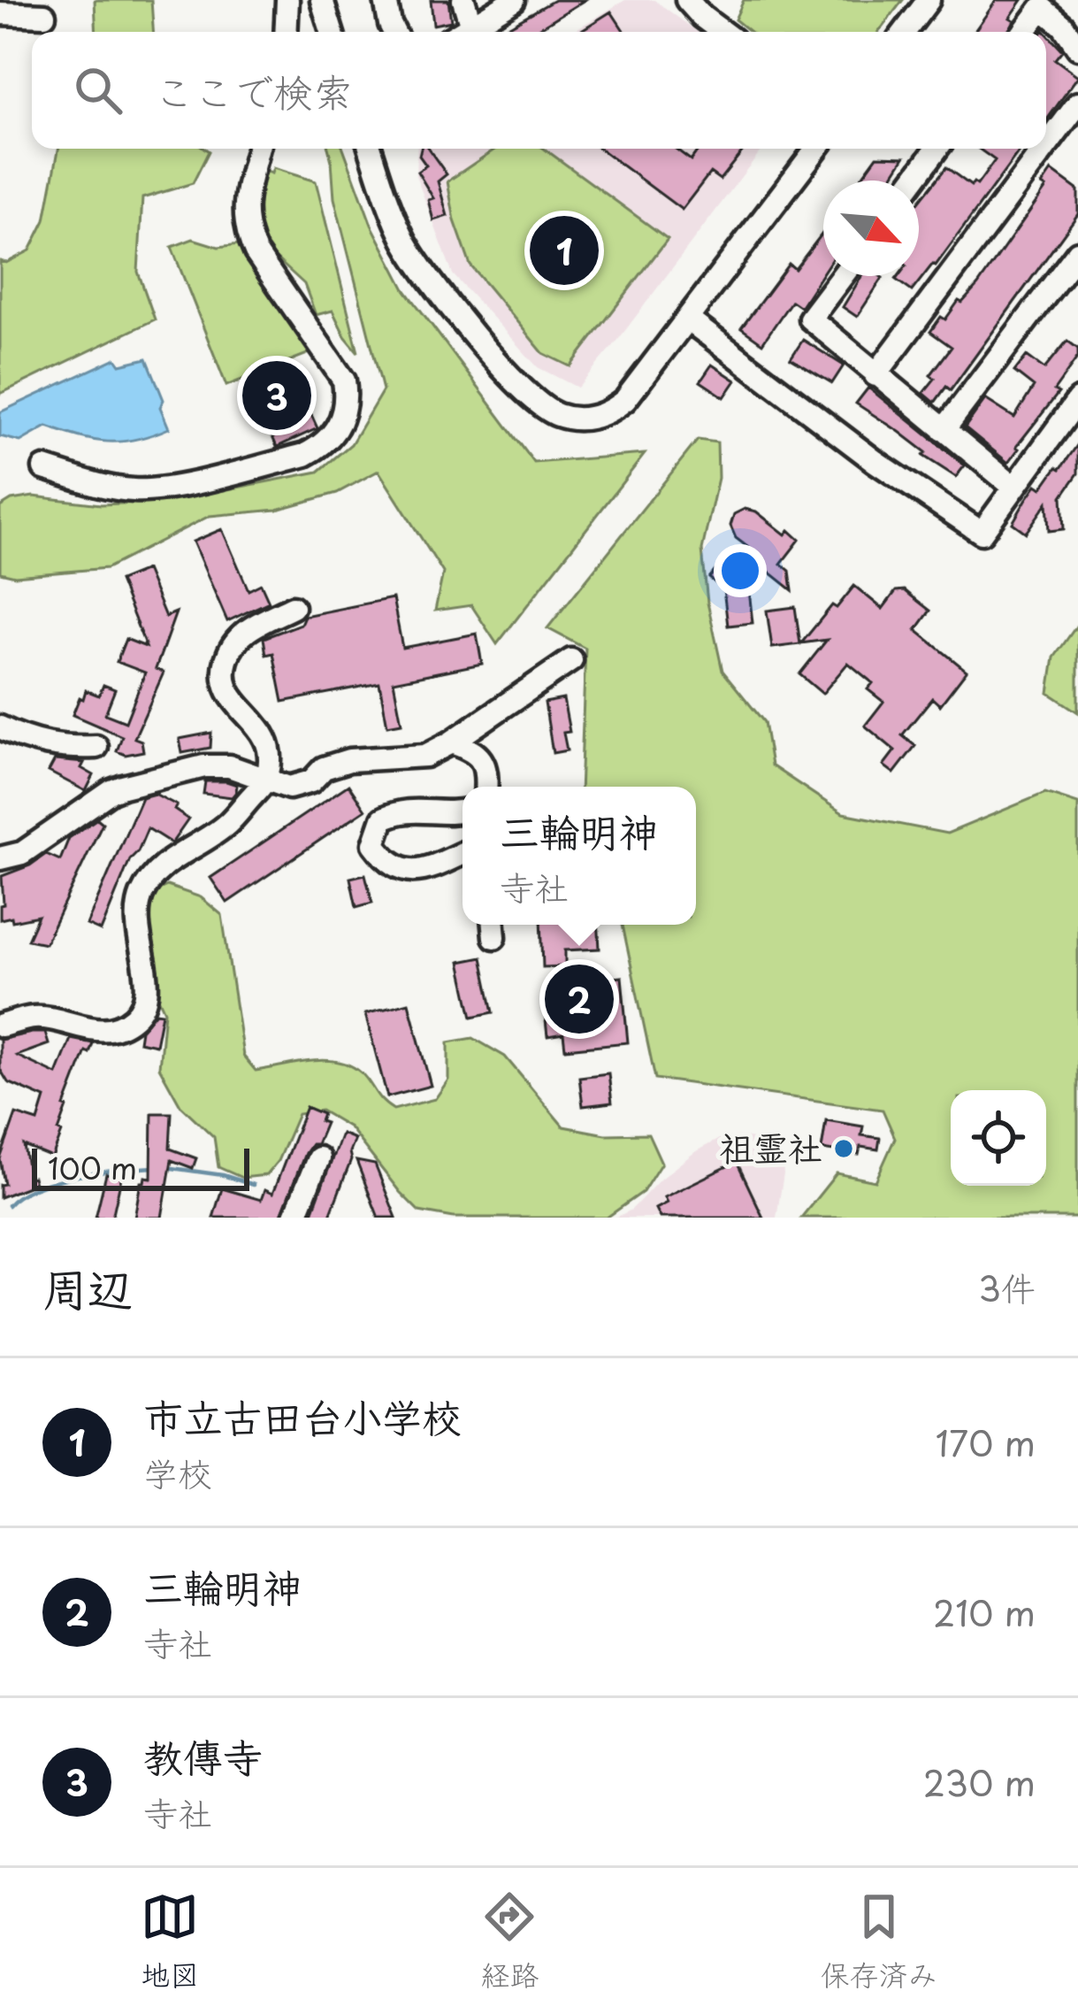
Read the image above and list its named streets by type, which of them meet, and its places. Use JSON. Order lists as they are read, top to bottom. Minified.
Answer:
{"places":["祖霊社"],"scale_bar":"100 m","north":"bottom right","page":{"search":"ここで検索","pins":["1","3","2"],"popup":["三輪明神","寺社"],"scale":"100 m","heading":["周辺","3件"],"list":[{"mark":"1","name":"市立古田台小学校","note":"学校","value":"170 m"},{"mark":"2","name":"三輪明神","note":"寺社","value":"210 m"},{"mark":"3","name":"教傳寺","note":"寺社","value":"230 m"}],"nav":["地図","経路","保存済み"]}}
